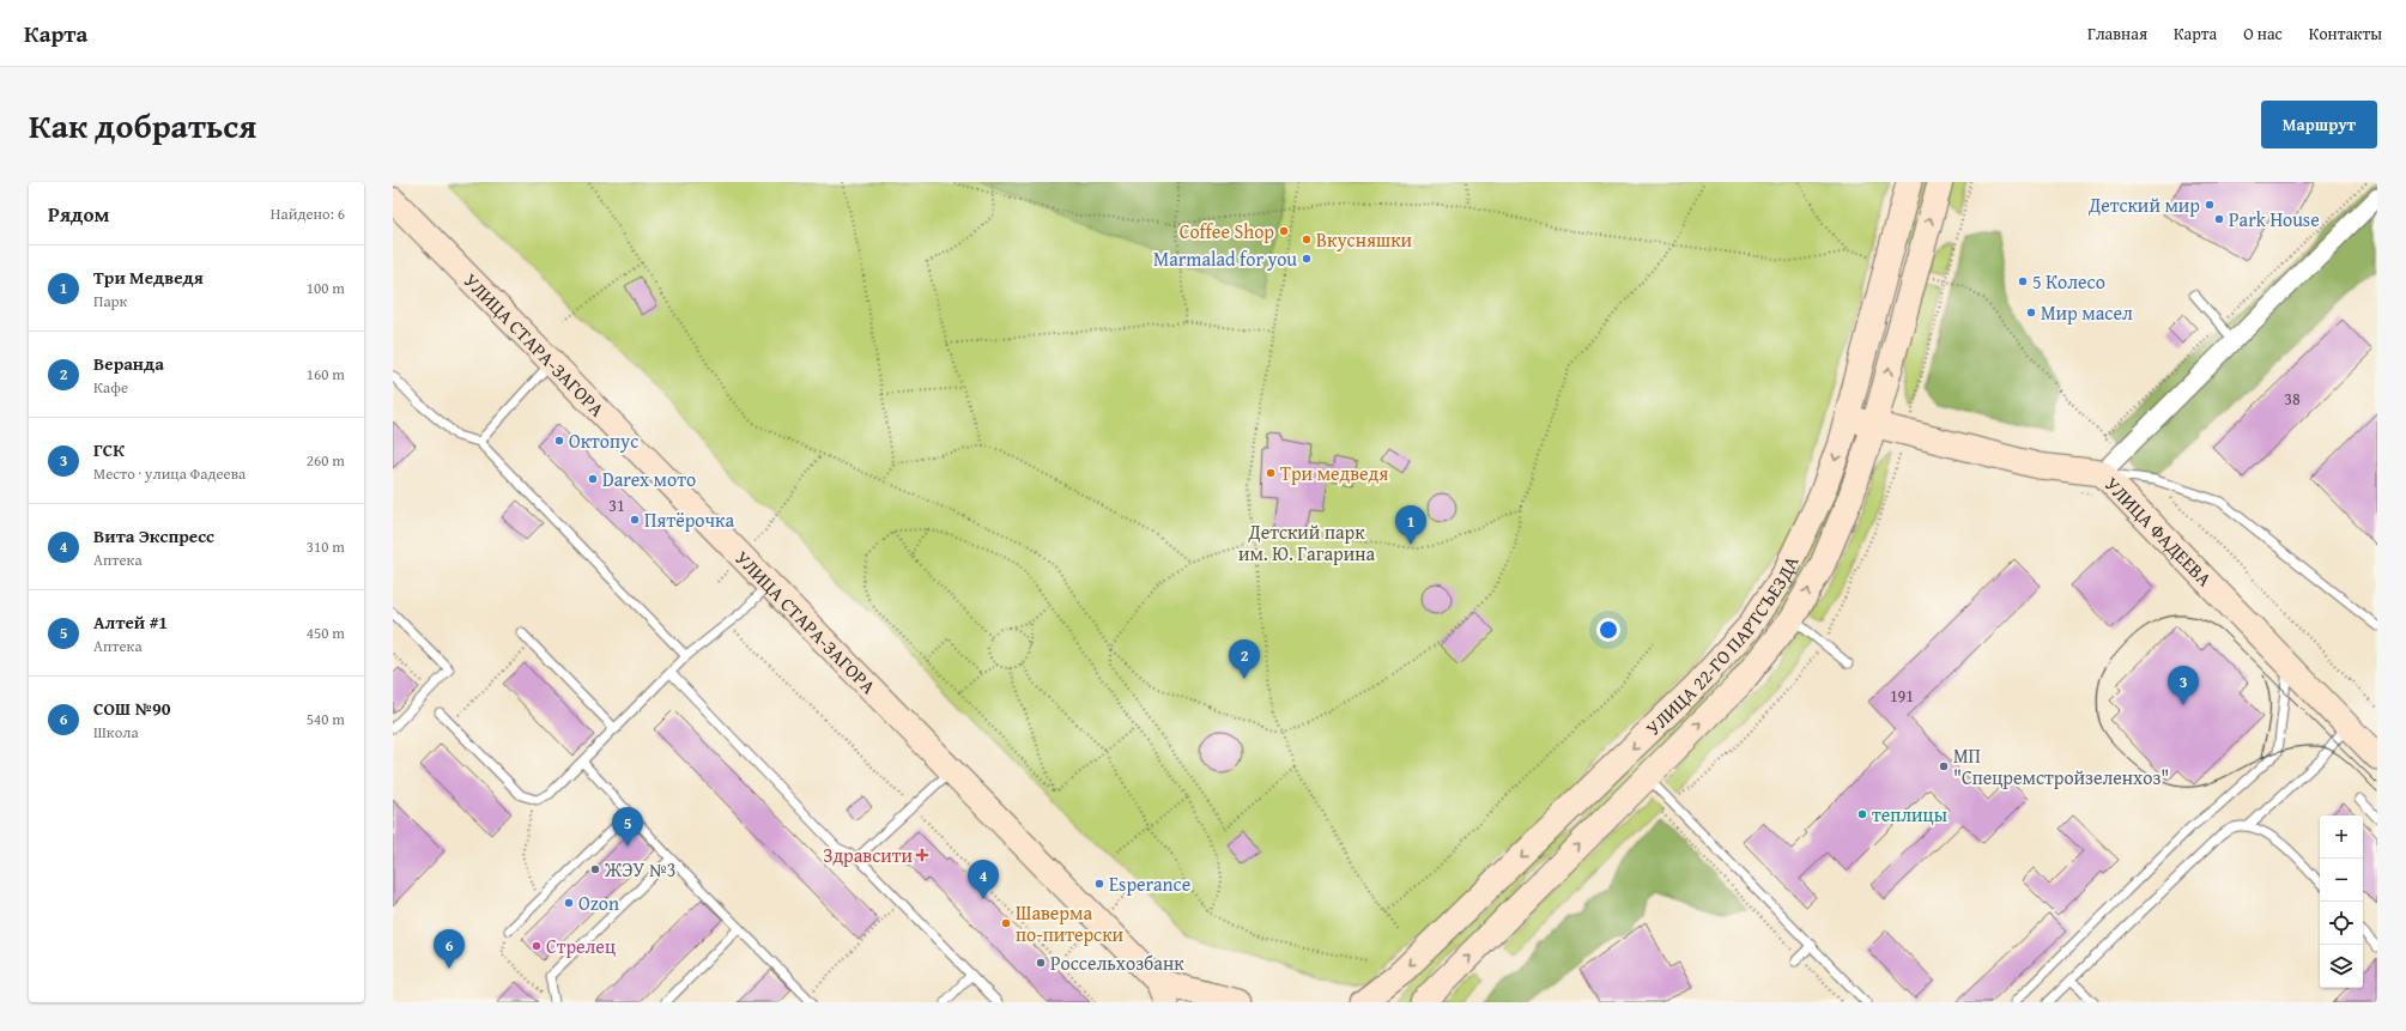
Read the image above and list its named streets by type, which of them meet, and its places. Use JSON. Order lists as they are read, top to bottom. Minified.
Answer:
{"streets":{"street":["УЛИЦА СТАРА-ЗАГОРА","УЛИЦА ФАДЕЕВА","УЛИЦА 22-ГО ПАРТСЪЕЗДА"]},"crossings":[["УЛИЦА ФАДЕЕВА","УЛИЦА 22-ГО ПАРТСЪЕЗДА"]],"parks":["Детский парк им. Ю. Гагарина"],"places":{"other":["Детский мир","Park House","Coffee Shop","Вкусняшки","Marmalad for you","5 Колесо","Мир масел","Октопус","Три медведя","Darex мото","Пятёрочка","МП \"Спецремстройзеленхоз\"","теплицы","ЖЭУ №3","Esperance","Ozon","Шаверма по-питерски","Стрелец","Россельхозбанк"],"health":["Здравсити"]},"house_numbers":["38","31","191"],"page":{"header":"Карта","nav":["Главная","Карта","О нас","Контакты"],"title":"Как добраться","buttons":"Маршрут","heading":["Рядом","Найдено: 6"],"list":[{"mark":"1","name":"Три Медведя","note":"Парк","value":"100 m"},{"mark":"2","name":"Веранда","note":"Кафе","value":"160 m"},{"mark":"3","name":"ГСК","note":"Место · улица Фадеева","value":"260 m"},{"mark":"4","name":"Вита Экспресс","note":"Аптека","value":"310 m"},{"mark":"5","name":"Алтей #1","note":"Аптека","value":"450 m"},{"mark":"6","name":"СОШ №90","note":"Школа","value":"540 m"}],"pins":["1","2","3","5","4","6"],"map_buttons":["+","−"]}}
